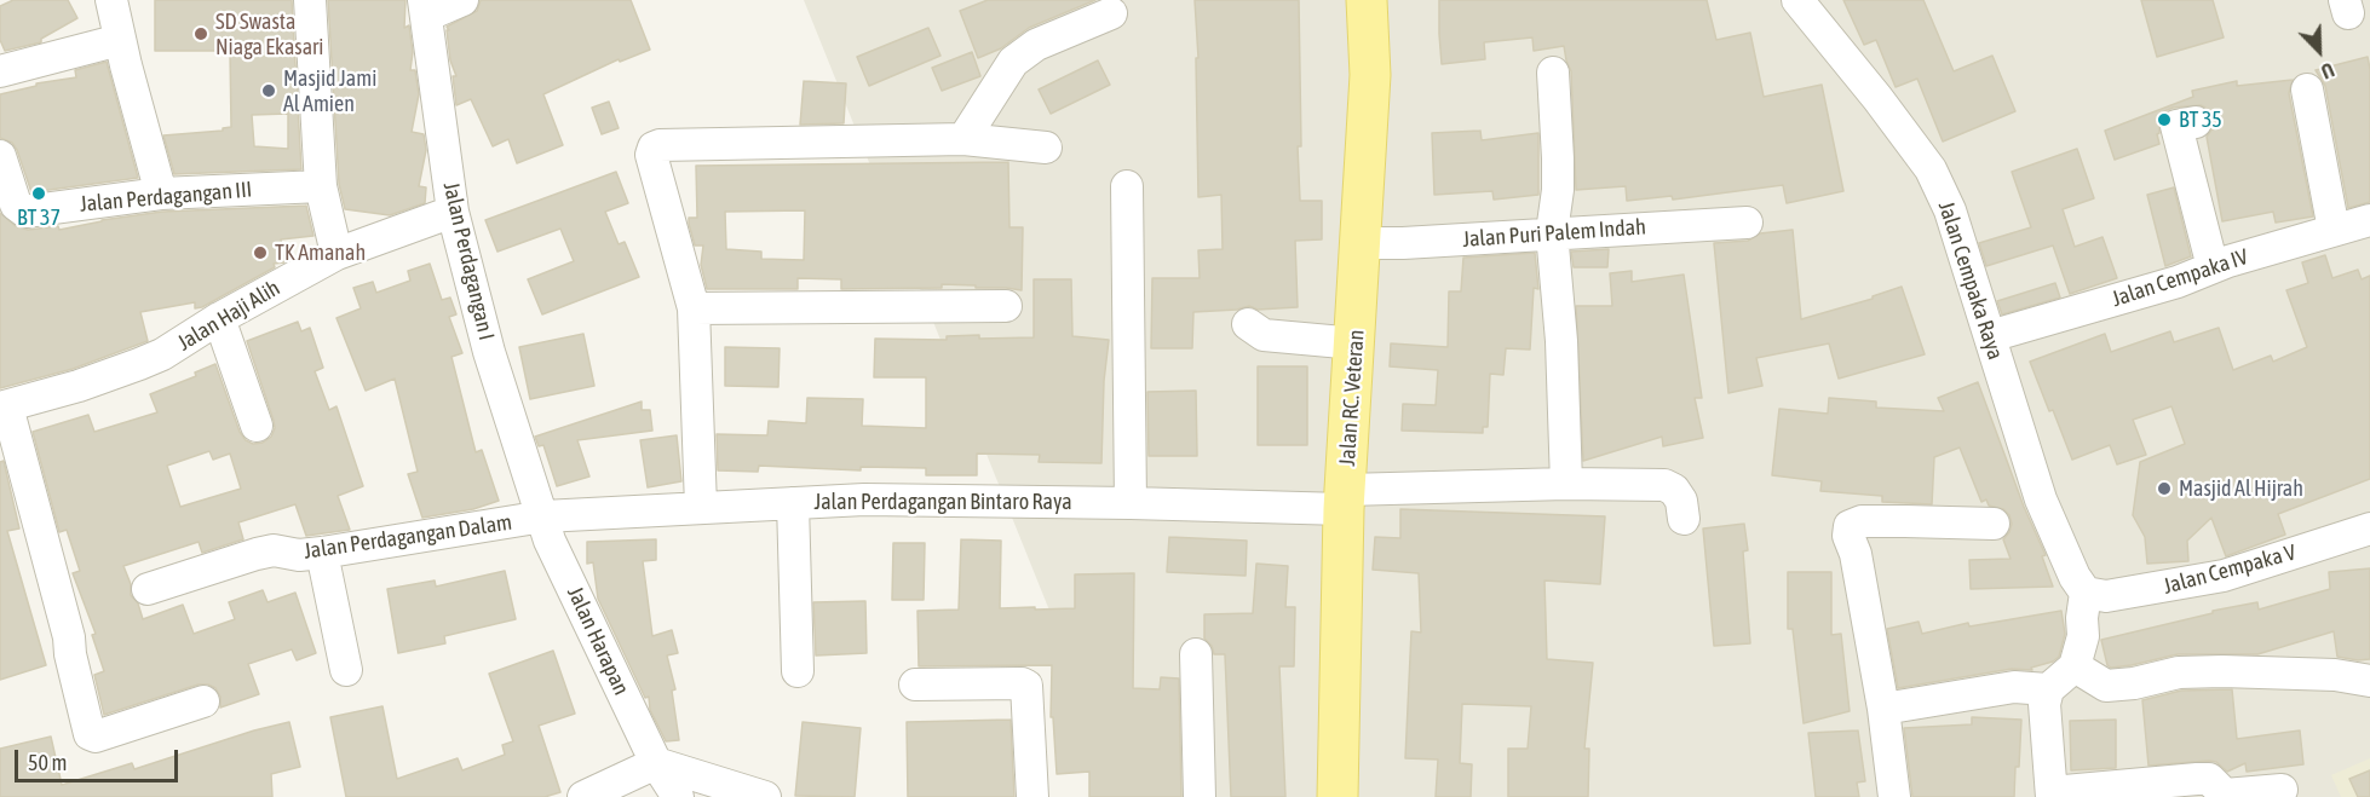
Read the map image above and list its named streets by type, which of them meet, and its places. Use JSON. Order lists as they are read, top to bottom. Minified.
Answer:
{"streets":{"main road":["Jalan RC. Veteran"],"street":["Jalan Perdagangan III","Jalan Puri Palem Indah","Jalan Perdagangan I","Jalan Cempaka IV","Jalan Cempaka Raya","Jalan Haji Alih","Jalan Perdagangan Bintaro Raya","Jalan Perdagangan Dalam","Jalan Cempaka V","Jalan Harapan"]},"crossings":[["Jalan Puri Palem Indah","Jalan RC. Veteran"],["Jalan Perdagangan I","Jalan Haji Alih"],["Jalan Perdagangan I","Jalan Perdagangan Bintaro Raya"],["Jalan Perdagangan I","Jalan Perdagangan Dalam"],["Jalan Perdagangan I","Jalan Harapan"],["Jalan Cempaka IV","Jalan Cempaka Raya"],["Jalan Cempaka Raya","Jalan Cempaka V"],["Jalan RC. Veteran","Jalan Perdagangan Bintaro Raya"],["Jalan Perdagangan Bintaro Raya","Jalan Perdagangan Dalam"],["Jalan Perdagangan Bintaro Raya","Jalan Harapan"],["Jalan Perdagangan Dalam","Jalan Harapan"]],"places":["SD Swasta Niaga Ekasari","Masjid Jami Al Amien","BT 35","BT 37","TK Amanah","Masjid Al Hijrah"],"scale_bar":"50 m","north":"bottom right"}
